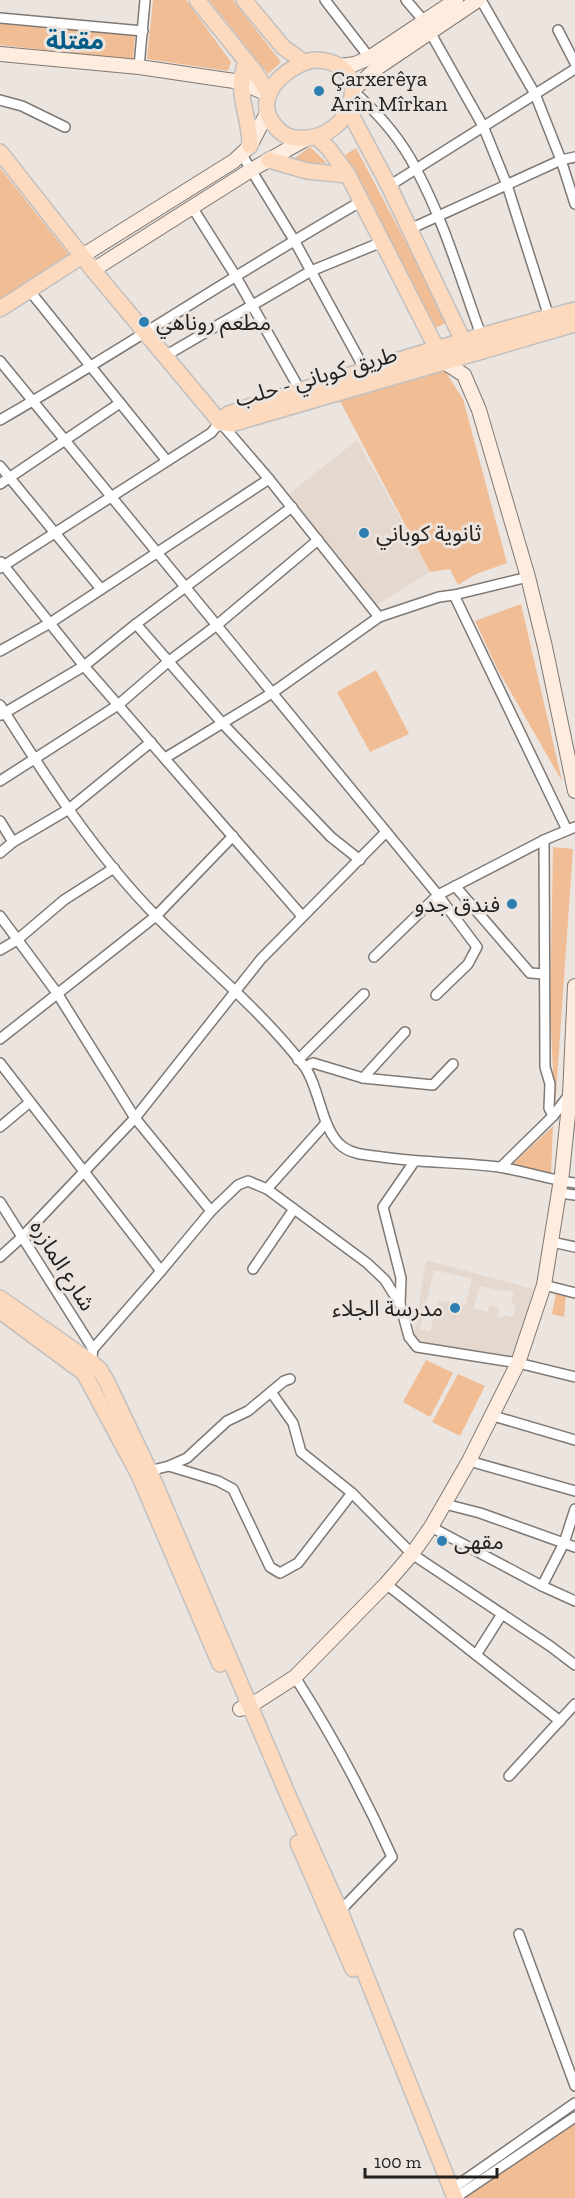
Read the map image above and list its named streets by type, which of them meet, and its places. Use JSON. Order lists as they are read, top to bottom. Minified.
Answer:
{"streets":{"main road":["طريق كوباني - حلب"],"street":["شارع المازره"]},"districts":["مقتلة"],"places":["Çarxerêya Arîn Mîrkan","مطعم روناهي","ثانوية كوباني","فندق جدو","مدرسة الجلاء","مقهى"],"scale_bar":"100 m"}
